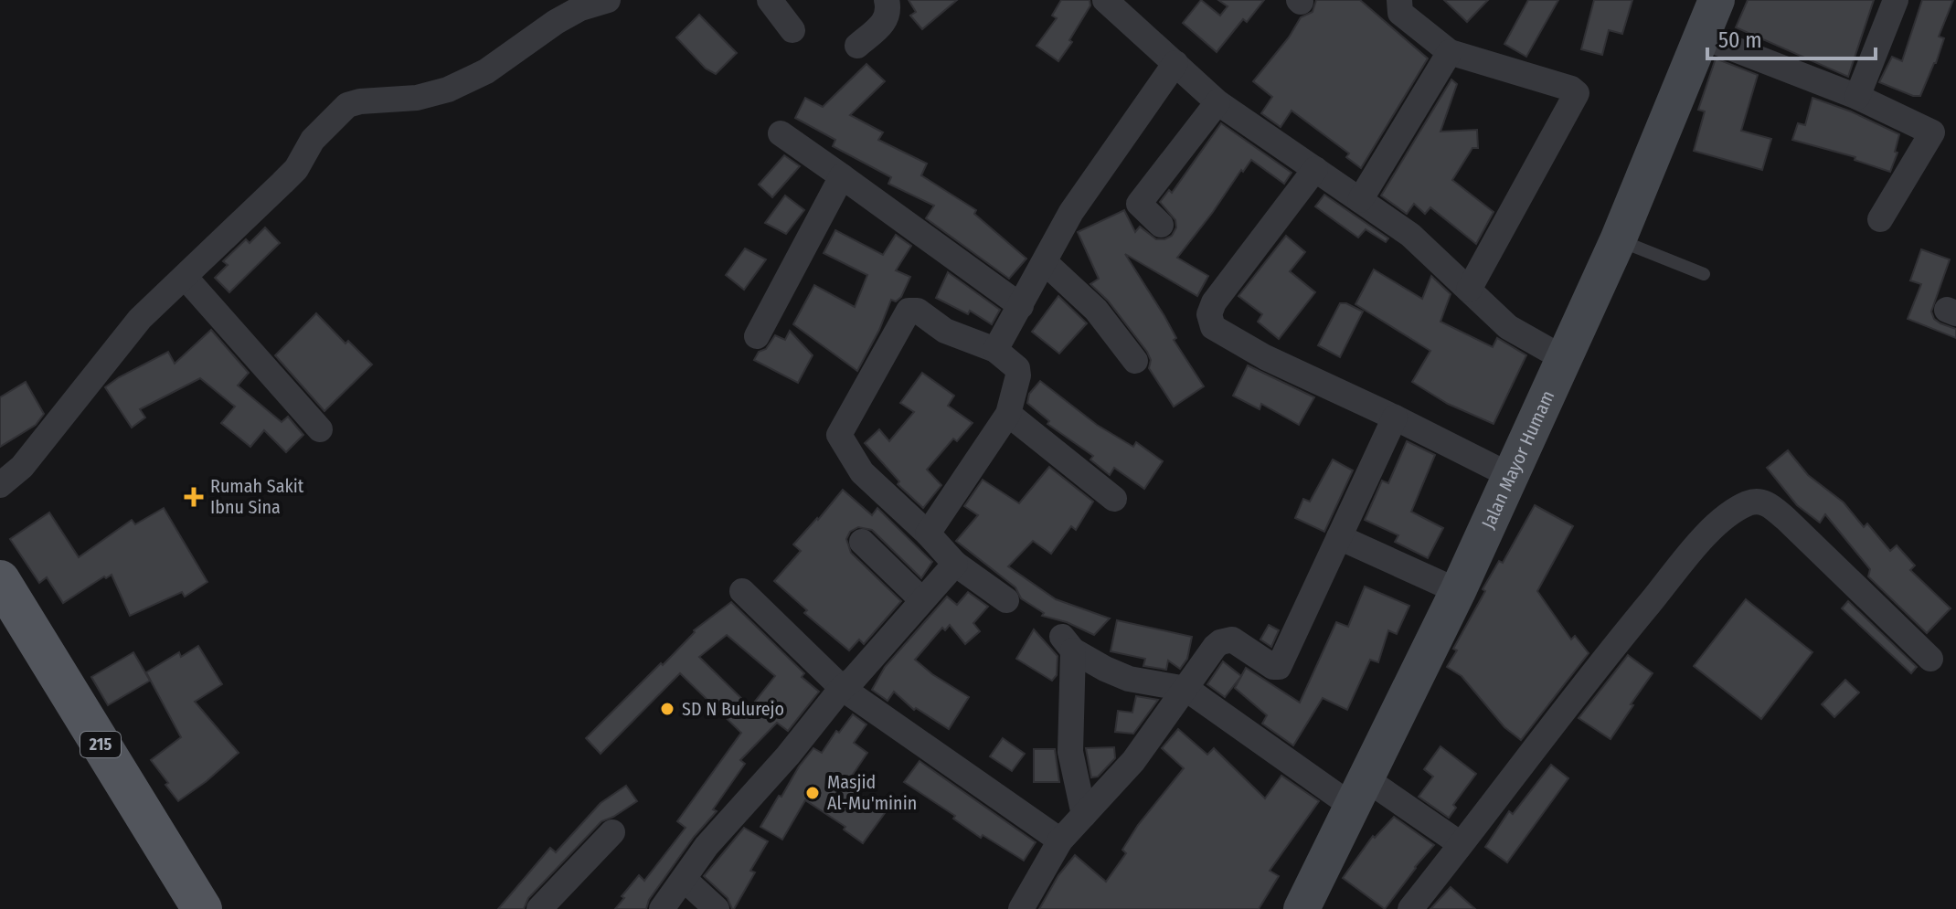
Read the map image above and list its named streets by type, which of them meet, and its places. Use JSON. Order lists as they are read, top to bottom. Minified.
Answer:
{"streets":{"main road":["Jalan Mayor Humam","215"]},"places":{"health":["Rumah Sakit Ibnu Sina"],"other":["SD N Bulurejo","Masjid Al-Mu'minin"]},"scale_bar":"50 m"}
